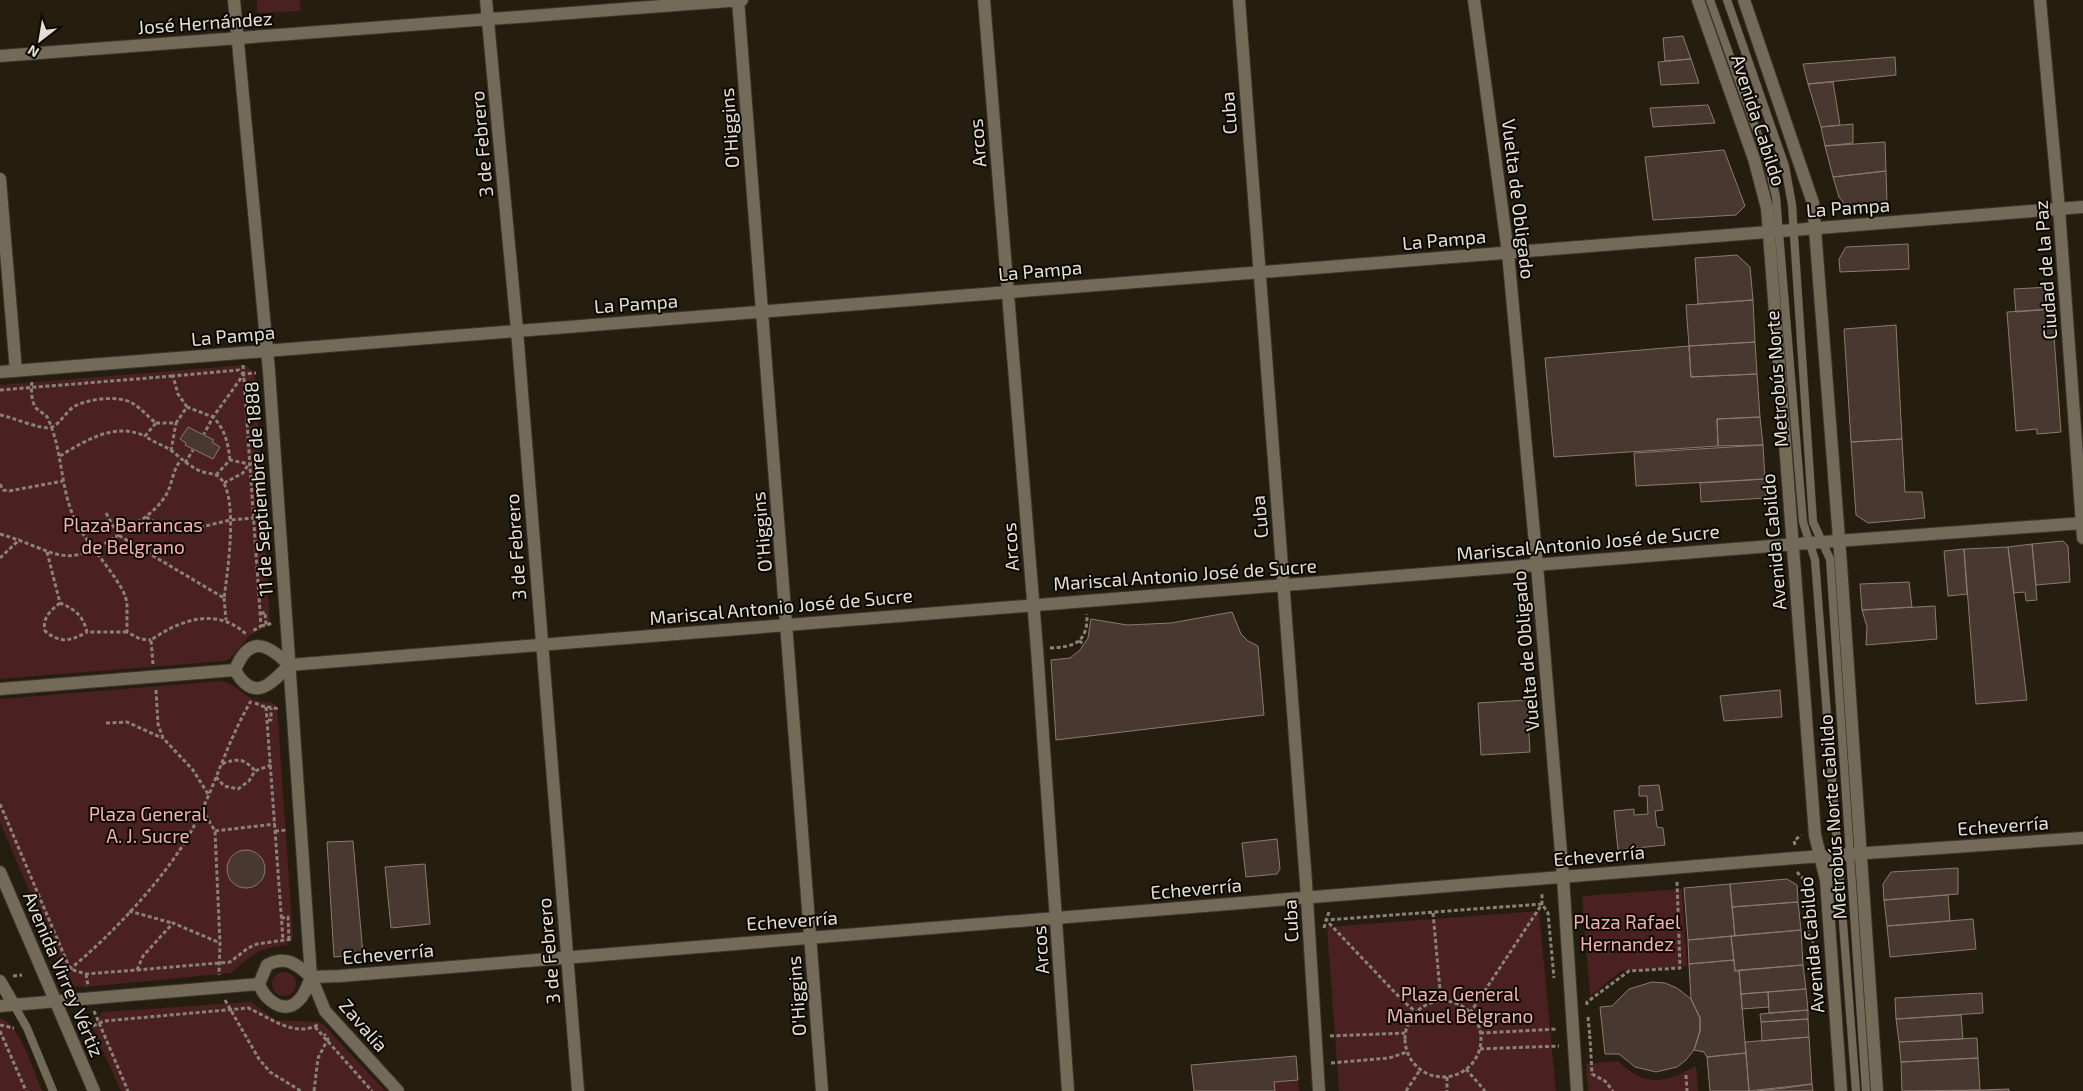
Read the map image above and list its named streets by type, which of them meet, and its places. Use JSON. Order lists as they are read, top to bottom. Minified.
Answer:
{"streets":{"street":["José Hernández","Cuba","Avenida Cabildo","O'Higgins","Arcos","3 de Febrero","Vuelta de Obligado","La Pampa","Ciudad de la Paz","11 de Septiembre de 1888","Mariscal Antonio José de Sucre","Echeverría","Avenida Virrey Vértiz","Zavalía"],"lane":["Metrobús Norte","Metrobús Norte Cabildo"]},"crossings":[["José Hernández","O'Higgins"],["José Hernández","3 de Febrero"],["José Hernández","11 de Septiembre de 1888"],["Cuba","La Pampa"],["Cuba","Mariscal Antonio José de Sucre"],["Cuba","Echeverría"],["Avenida Cabildo","La Pampa"],["Avenida Cabildo","Metrobús Norte"],["Avenida Cabildo","Mariscal Antonio José de Sucre"],["Avenida Cabildo","Metrobús Norte Cabildo"],["Avenida Cabildo","Echeverría"],["O'Higgins","La Pampa"],["O'Higgins","Mariscal Antonio José de Sucre"],["O'Higgins","Echeverría"],["Arcos","La Pampa"],["Arcos","Mariscal Antonio José de Sucre"],["Arcos","Echeverría"],["3 de Febrero","La Pampa"],["3 de Febrero","Mariscal Antonio José de Sucre"],["3 de Febrero","Echeverría"],["Vuelta de Obligado","La Pampa"],["Vuelta de Obligado","Mariscal Antonio José de Sucre"],["Vuelta de Obligado","Echeverría"],["La Pampa","Ciudad de la Paz"],["La Pampa","Metrobús Norte"],["La Pampa","11 de Septiembre de 1888"],["Ciudad de la Paz","Mariscal Antonio José de Sucre"],["Metrobús Norte","Mariscal Antonio José de Sucre"],["Metrobús Norte","Metrobús Norte Cabildo"],["Metrobús Norte","Echeverría"],["11 de Septiembre de 1888","Mariscal Antonio José de Sucre"],["11 de Septiembre de 1888","Echeverría"],["11 de Septiembre de 1888","Zavalía"],["Mariscal Antonio José de Sucre","Metrobús Norte Cabildo"],["Metrobús Norte Cabildo","Echeverría"],["Echeverría","Zavalía"]],"parks":["Plaza Barrancas de Belgrano","Plaza General A. J. Sucre","Plaza Rafael Hernandez","Plaza General Manuel Belgrano"],"north":"bottom left"}
